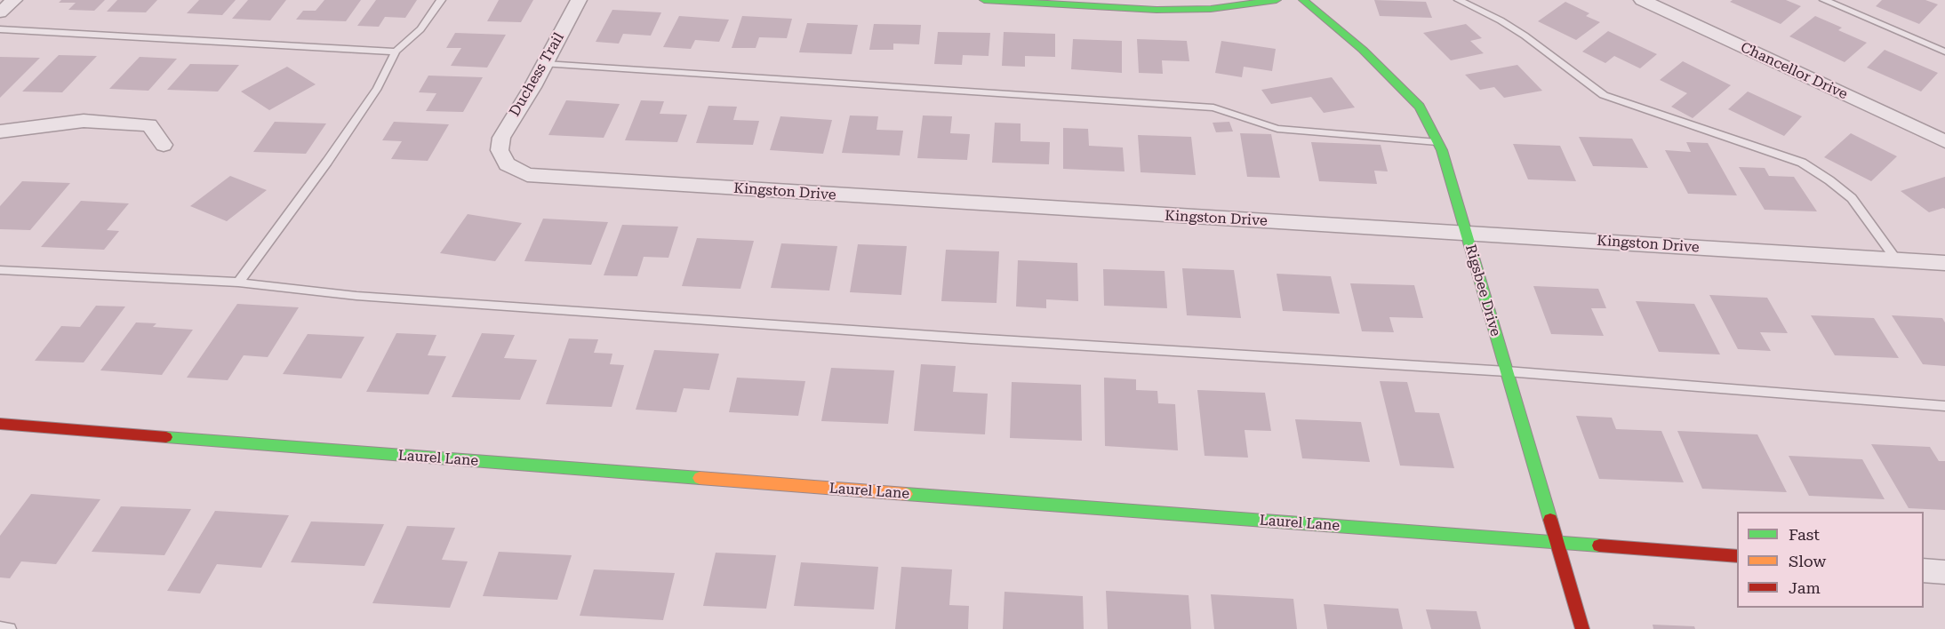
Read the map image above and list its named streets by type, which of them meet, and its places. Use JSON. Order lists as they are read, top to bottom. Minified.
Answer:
{"streets":{"street":["Chancellor Drive","Duchess Trail","Kingston Drive","Rigsbee Drive","Laurel Lane"]},"crossings":[["Duchess Trail","Kingston Drive"],["Kingston Drive","Rigsbee Drive"],["Rigsbee Drive","Laurel Lane"]],"legend":["Fast","Slow","Jam"]}
